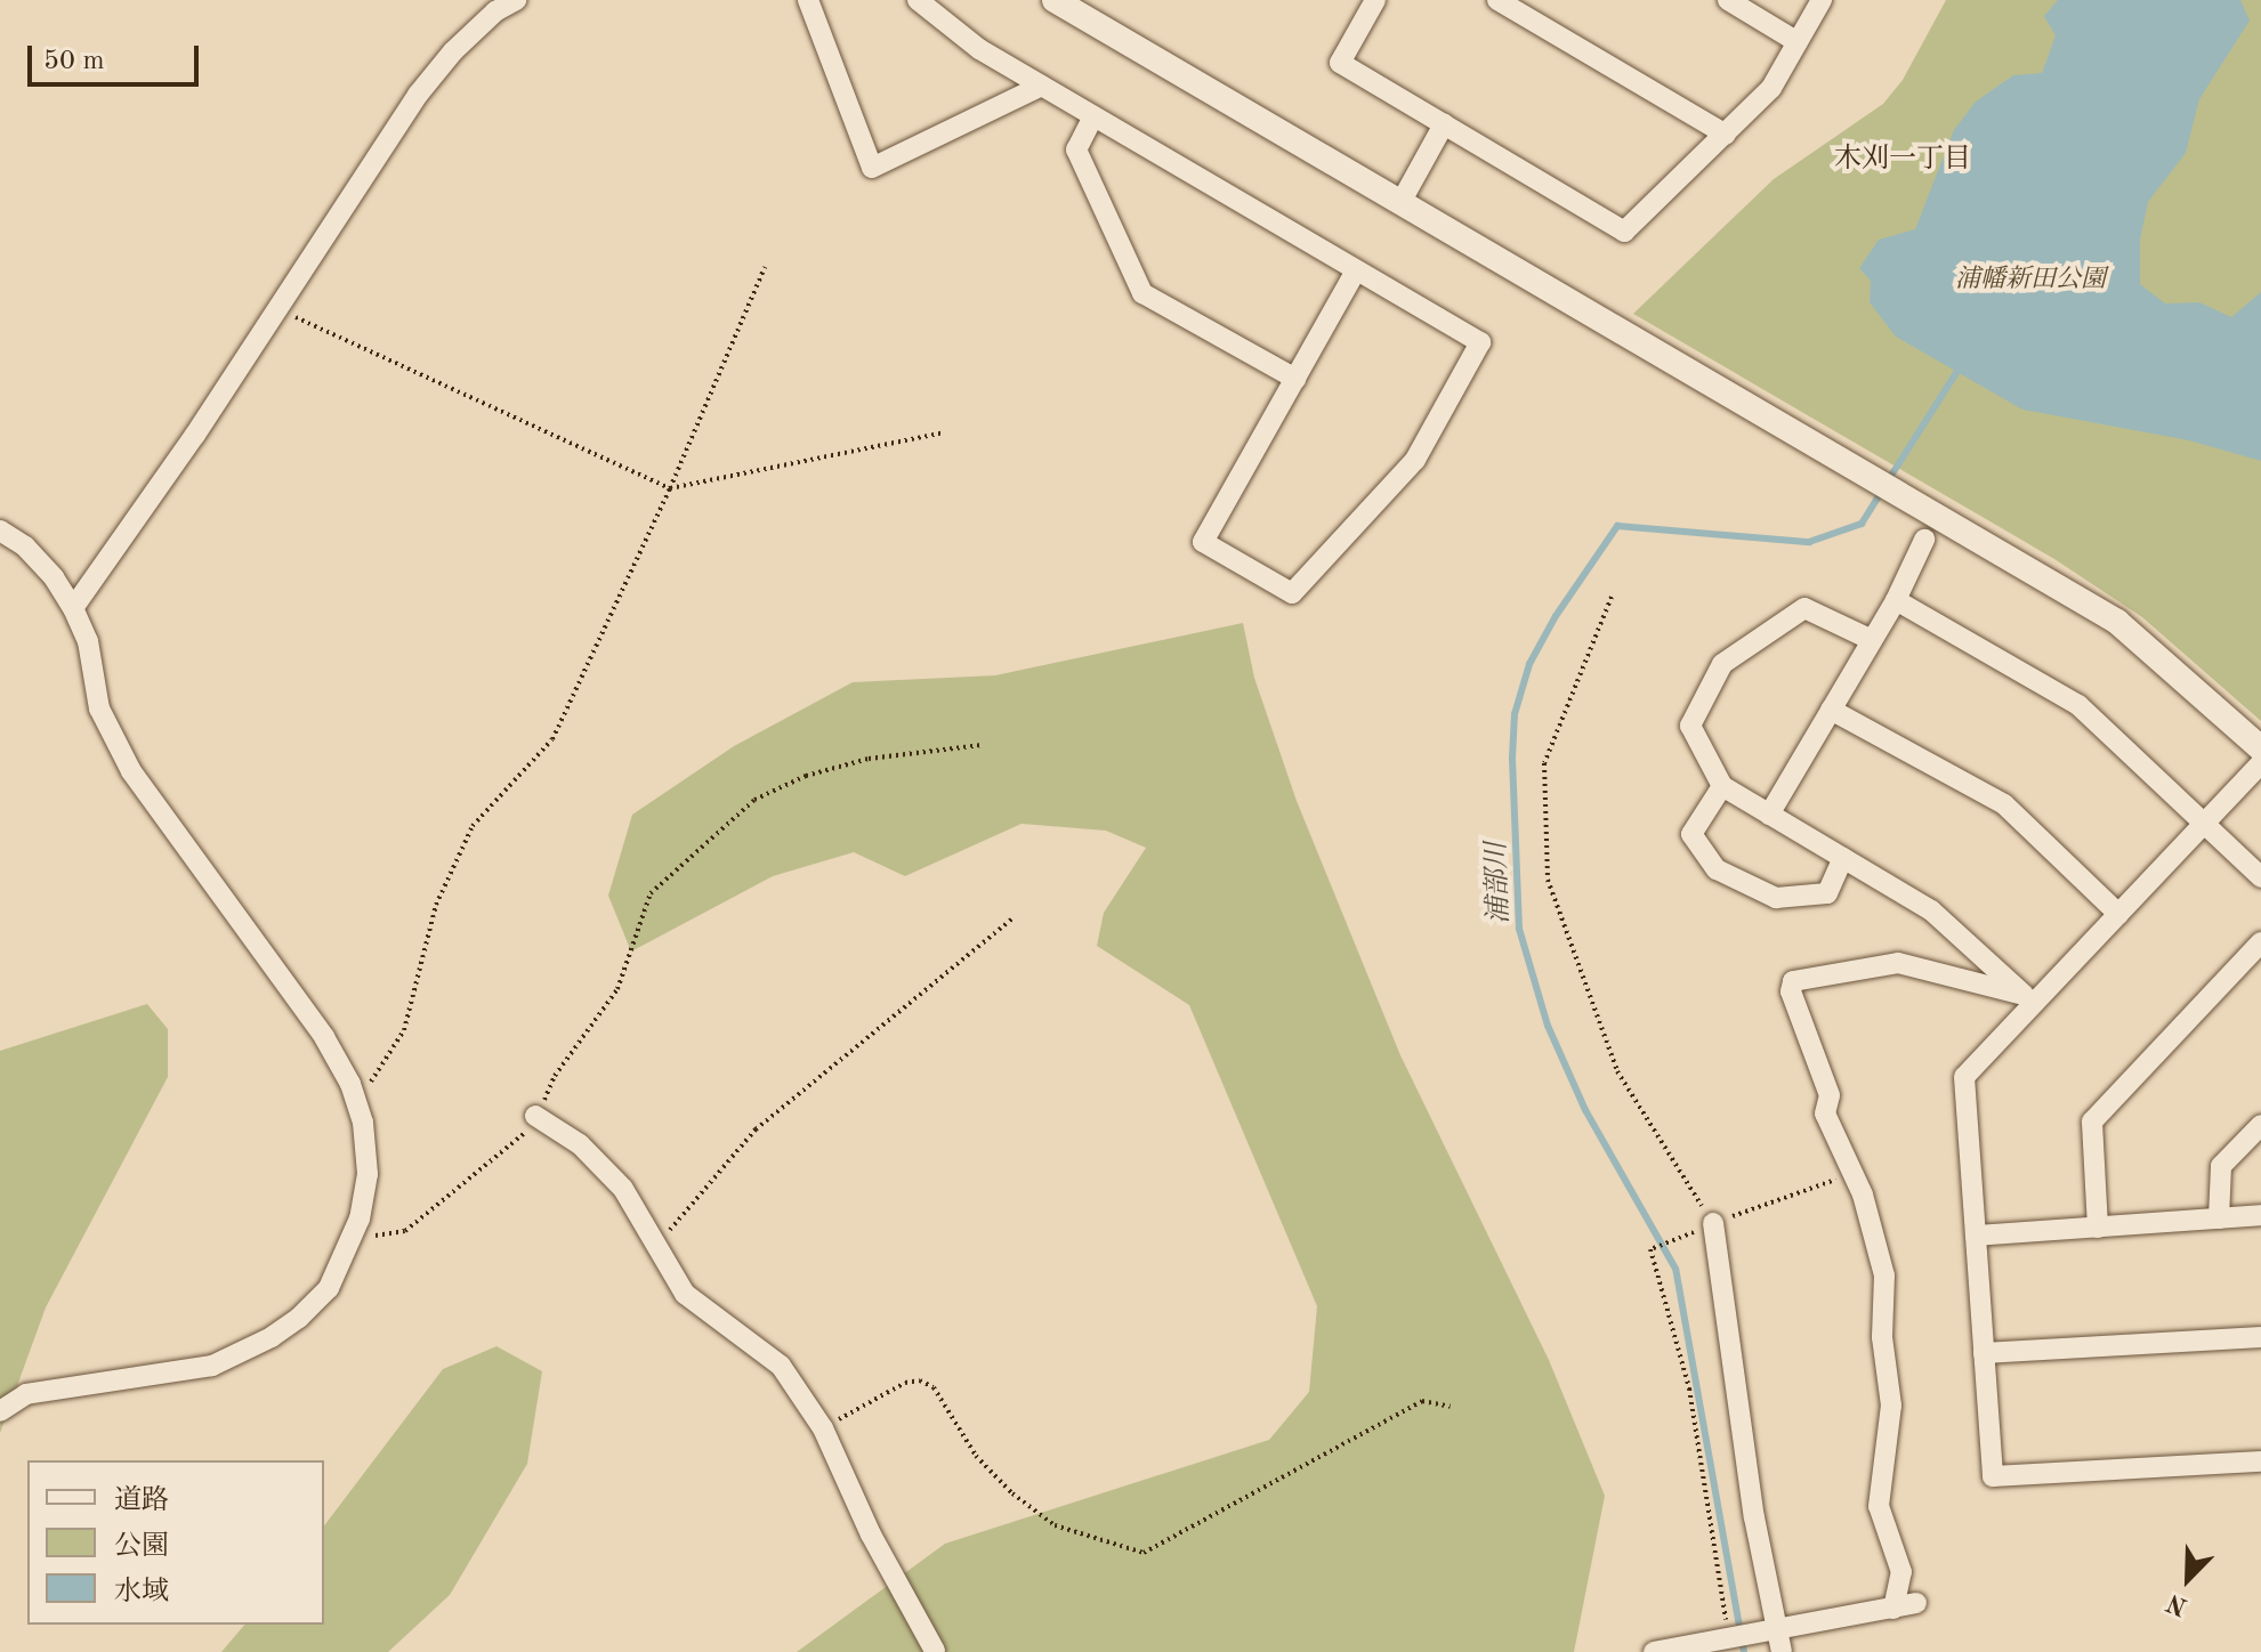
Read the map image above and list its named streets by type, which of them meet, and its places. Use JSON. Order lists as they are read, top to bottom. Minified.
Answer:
{"districts":["木刈一丁目"],"water":["浦部川"],"parks":["浦幡新田公園"],"legend":["道路","公園","水域"],"scale_bar":"50 m","north":"bottom left"}
